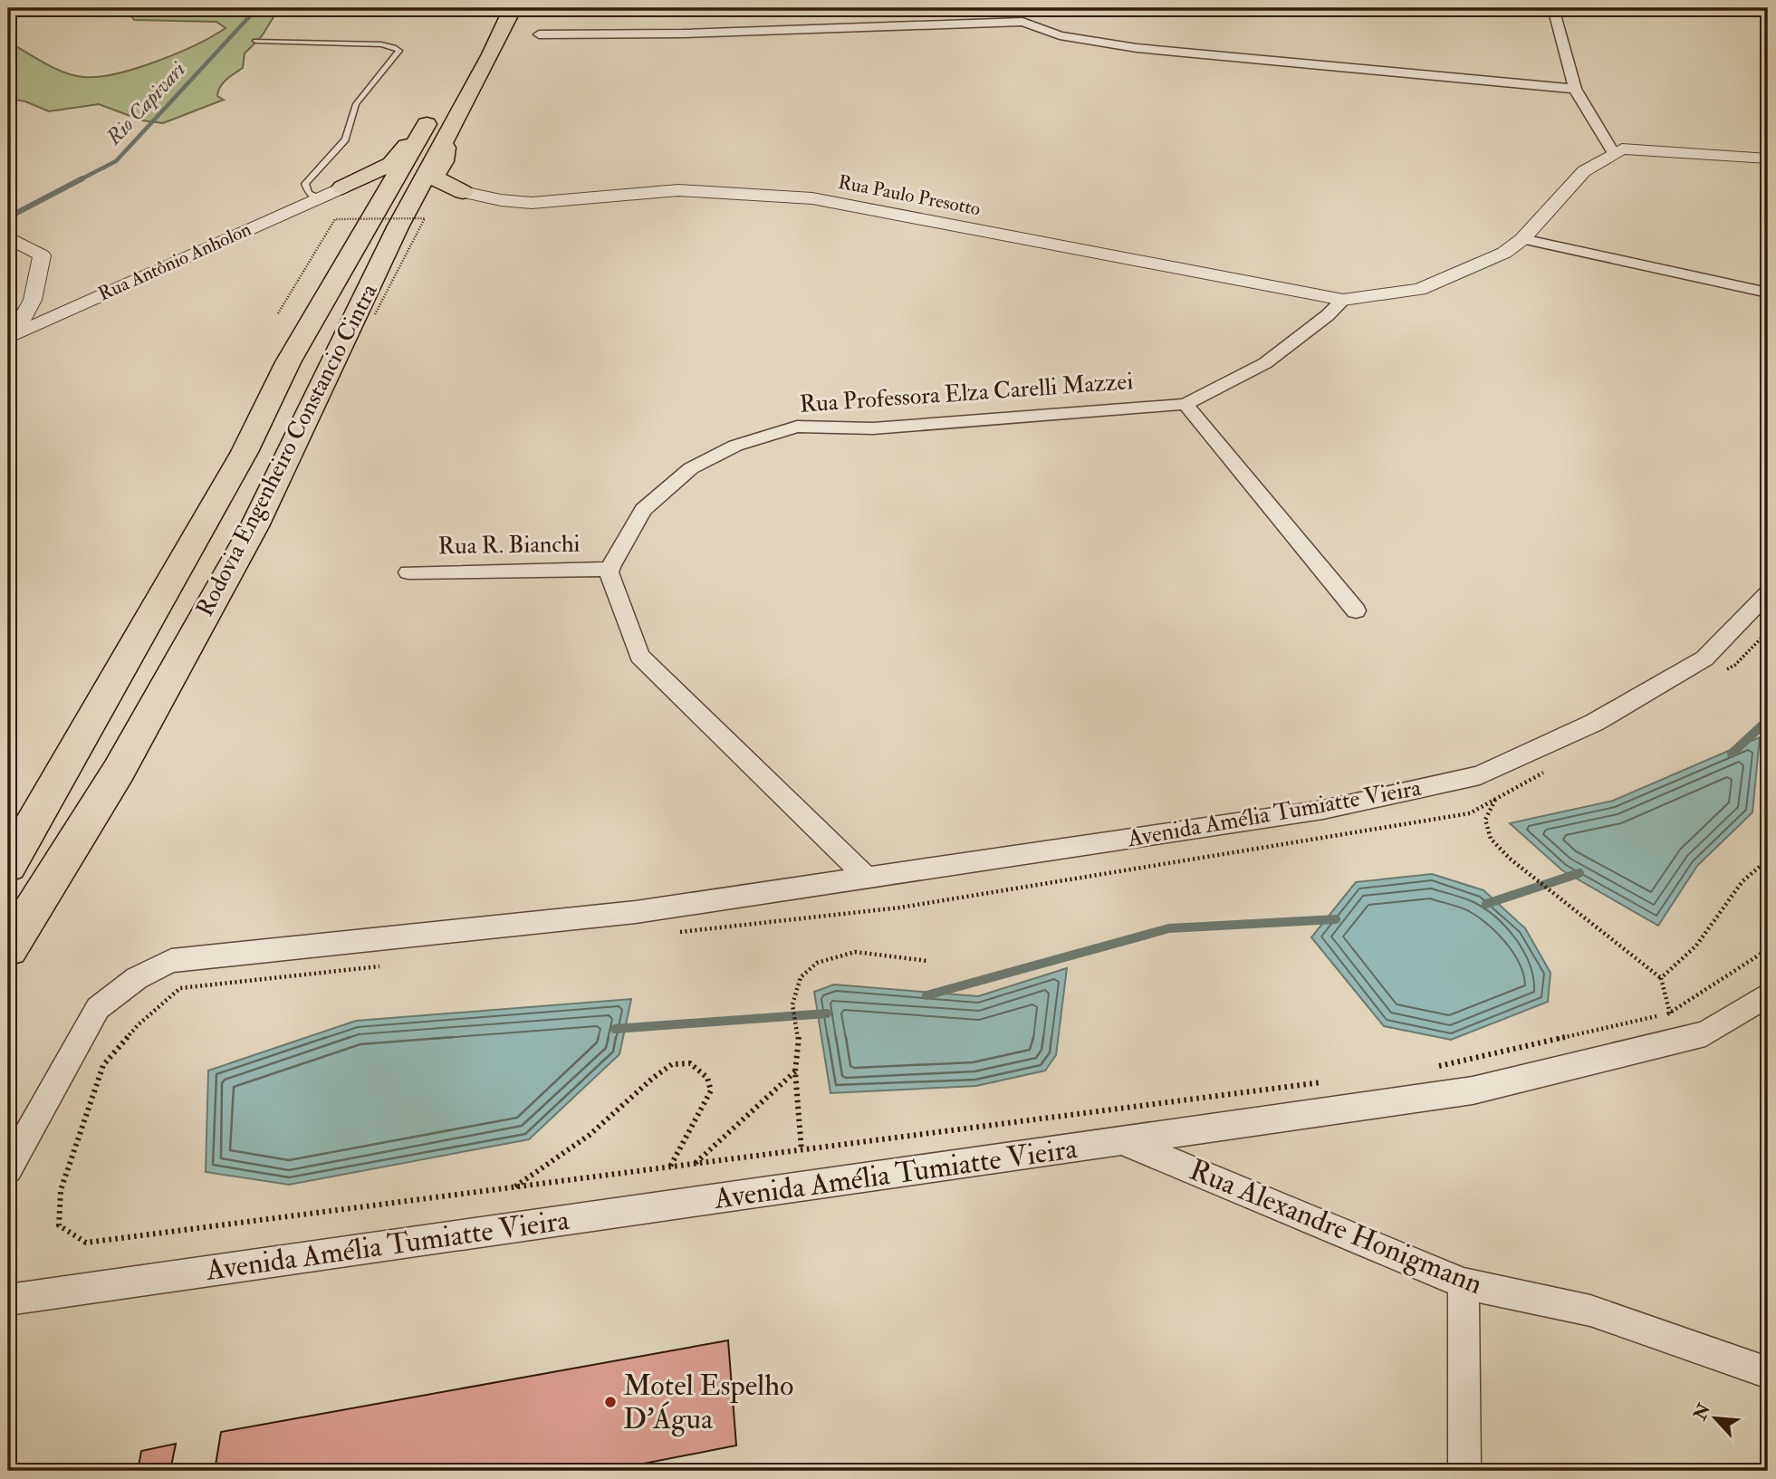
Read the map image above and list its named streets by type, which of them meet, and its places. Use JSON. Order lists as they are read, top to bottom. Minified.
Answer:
{"streets":{"highway":["Rodovia Engenheiro Constancio Cintra"],"street":["Rua Paulo Presotto","Rua Antônio Anholon","Rua Professora Elza Carelli Mazzei","Rua R. Bianchi","Avenida Amélia Tumiatte Vieira","Rua Alexandre Honigmann"]},"crossings":[["Rua Paulo Presotto","Rua Professora Elza Carelli Mazzei"],["Rua Professora Elza Carelli Mazzei","Rua R. Bianchi"],["Avenida Amélia Tumiatte Vieira","Rua Alexandre Honigmann"]],"water":["Rio Capivari"],"places":["Motel Espelho D'Água"],"north":"top left"}
